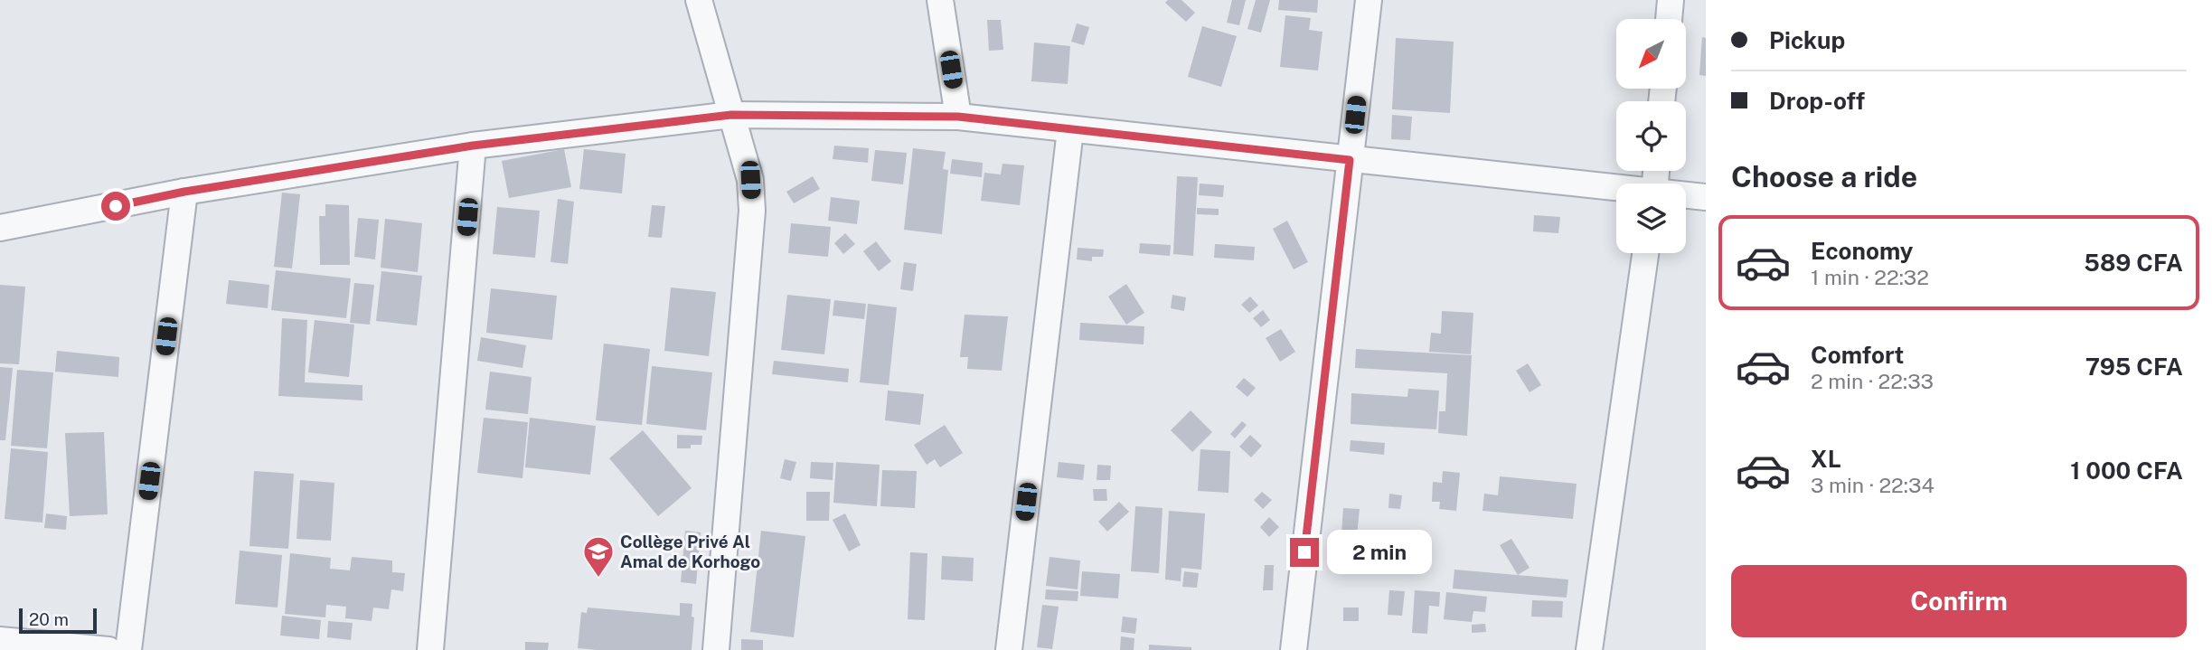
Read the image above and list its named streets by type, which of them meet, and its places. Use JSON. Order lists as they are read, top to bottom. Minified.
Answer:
{"places":{"school or university":["Collège Privé Al Amal de Korhogo"]},"scale_bar":"20 m","north":"bottom left","page":{"banner":["Pickup","Drop-off"],"heading":"Choose a ride","list":[{"name":"Economy","note":"1 min · 22:32","value":"589 CFA"},{"name":"Comfort","note":"2 min · 22:33","value":"795 CFA"},{"name":"XL","note":"3 min · 22:34","value":"1 000 CFA"}],"bubble":"2 min","buttons":"Confirm","scale":"20 m"}}
